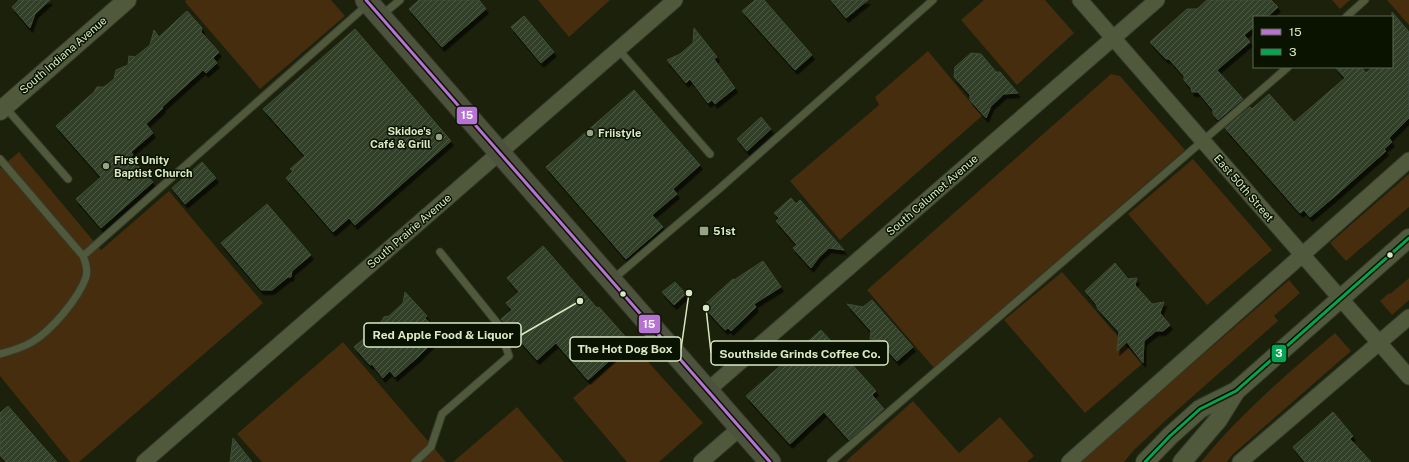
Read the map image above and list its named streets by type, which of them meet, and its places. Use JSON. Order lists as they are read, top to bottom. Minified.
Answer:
{"streets":{"street":["South Indiana Avenue","East 50th Street","South Calumet Avenue","South Prairie Avenue"]},"crossings":[["East 50th Street","South Calumet Avenue"]],"places":{"other":["Friistyle","Skidoe's Café & Grill","First Unity Baptist Church","The Hot Dog Box","Red Apple Food & Liquor","Southside Grinds Coffee Co."],"transit":["51st"]},"lines":["transit line 15","transit line 3"],"legend":["15","3"]}
